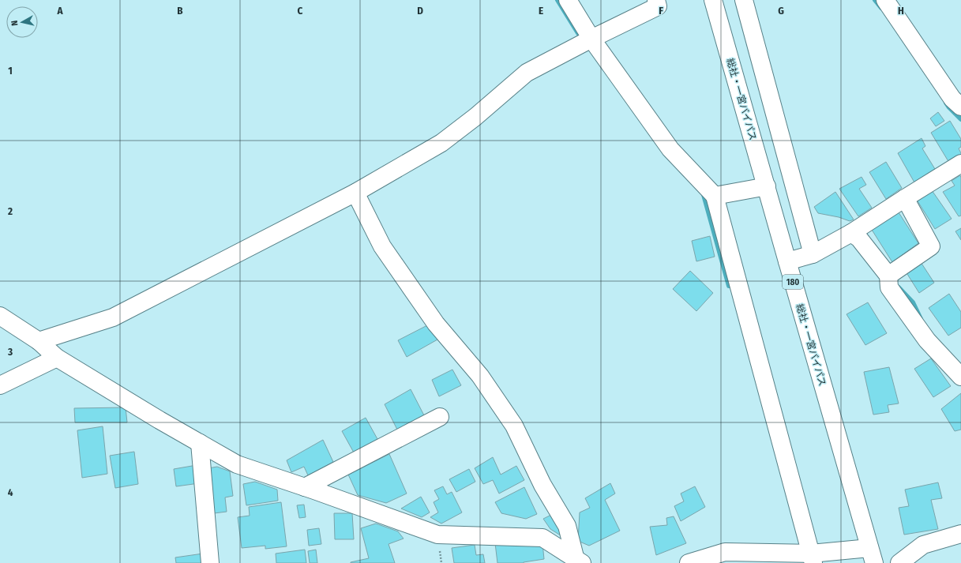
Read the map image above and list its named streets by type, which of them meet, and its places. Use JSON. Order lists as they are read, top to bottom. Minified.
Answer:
{"streets":{"main road":["総社・一宮バイパス","180"]},"north":"left","grid":{"columns":["A","B","C","D","E","F","G","H"],"rows":["1","2","3","4"]}}
